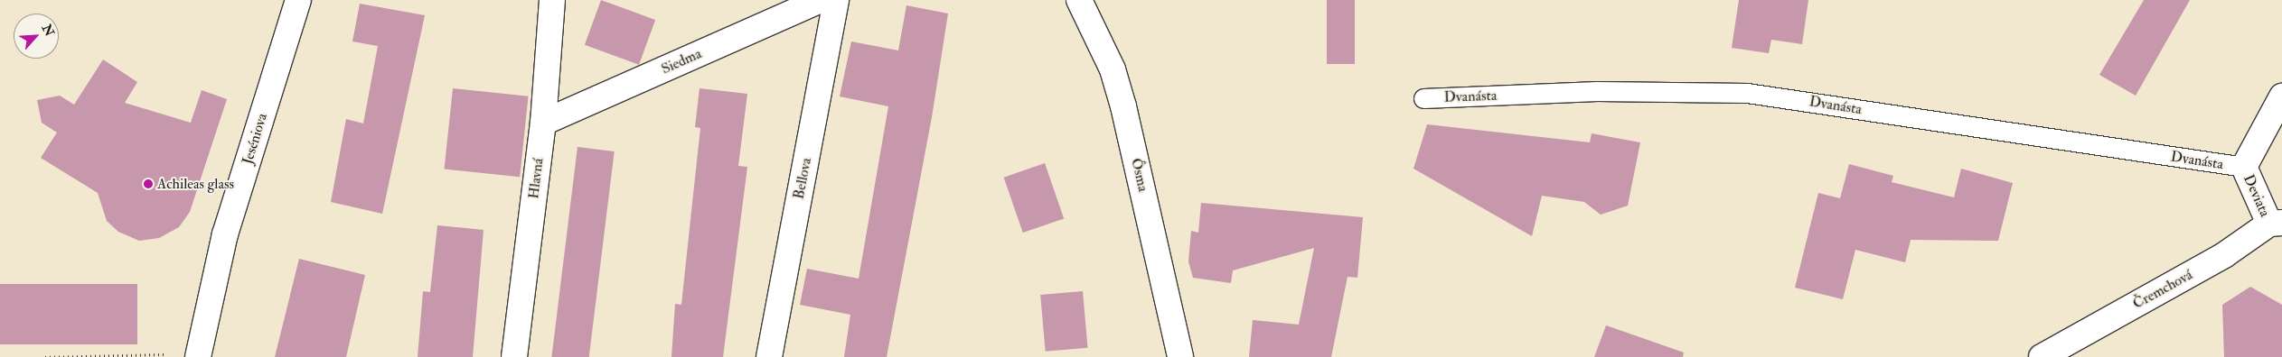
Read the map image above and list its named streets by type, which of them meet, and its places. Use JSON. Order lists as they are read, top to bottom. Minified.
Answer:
{"streets":{"street":["Siedma","Jeséniova","Ôsma","Hlavná","Bellova","Deviata","Čremchová"],"lane":["Dvanásta"]},"crossings":[["Siedma","Hlavná"],["Dvanásta","Deviata"],["Deviata","Čremchová"]],"places":["Achileas glass"],"north":"top right"}
